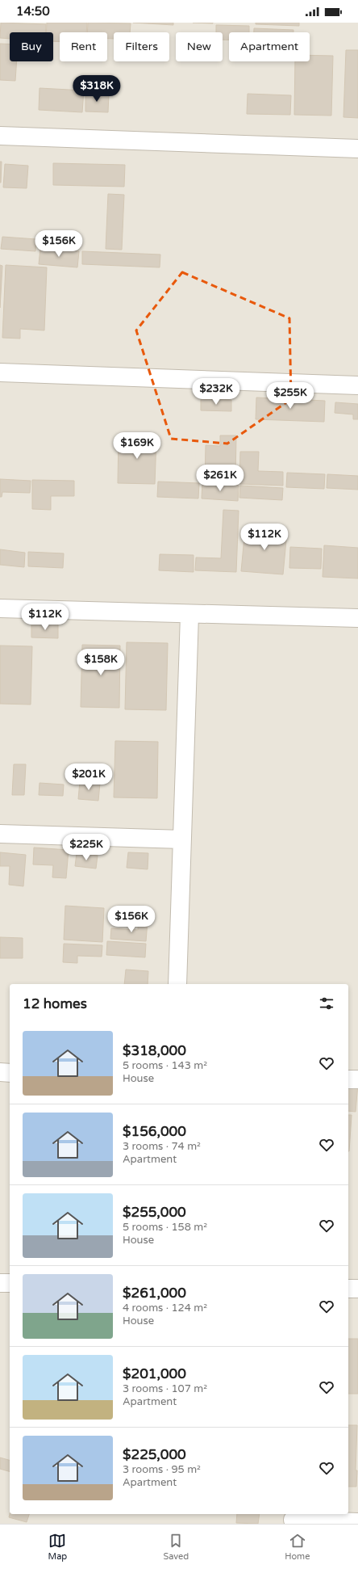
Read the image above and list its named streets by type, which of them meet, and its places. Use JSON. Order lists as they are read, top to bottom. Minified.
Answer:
{"page":{"status":"14:50","chip":["Buy","Rent","Filters","New","Apartment"],"price":["$318K","$156K","$232K","$255K","$169K","$261K","$112K","$112K","$158K","$201K","$225K","$156K"],"heading":"12 homes","list":[{"name":"$318,000","note":"5 rooms · 143 m² · House"},{"name":"$156,000","note":"3 rooms · 74 m² · Apartment"},{"name":"$255,000","note":"5 rooms · 158 m² · House"},{"name":"$261,000","note":"4 rooms · 124 m² · House"},{"name":"$201,000","note":"3 rooms · 107 m² · Apartment"},{"name":"$225,000","note":"3 rooms · 95 m² · Apartment"}],"tabs":["Map","Saved","Home"]}}
